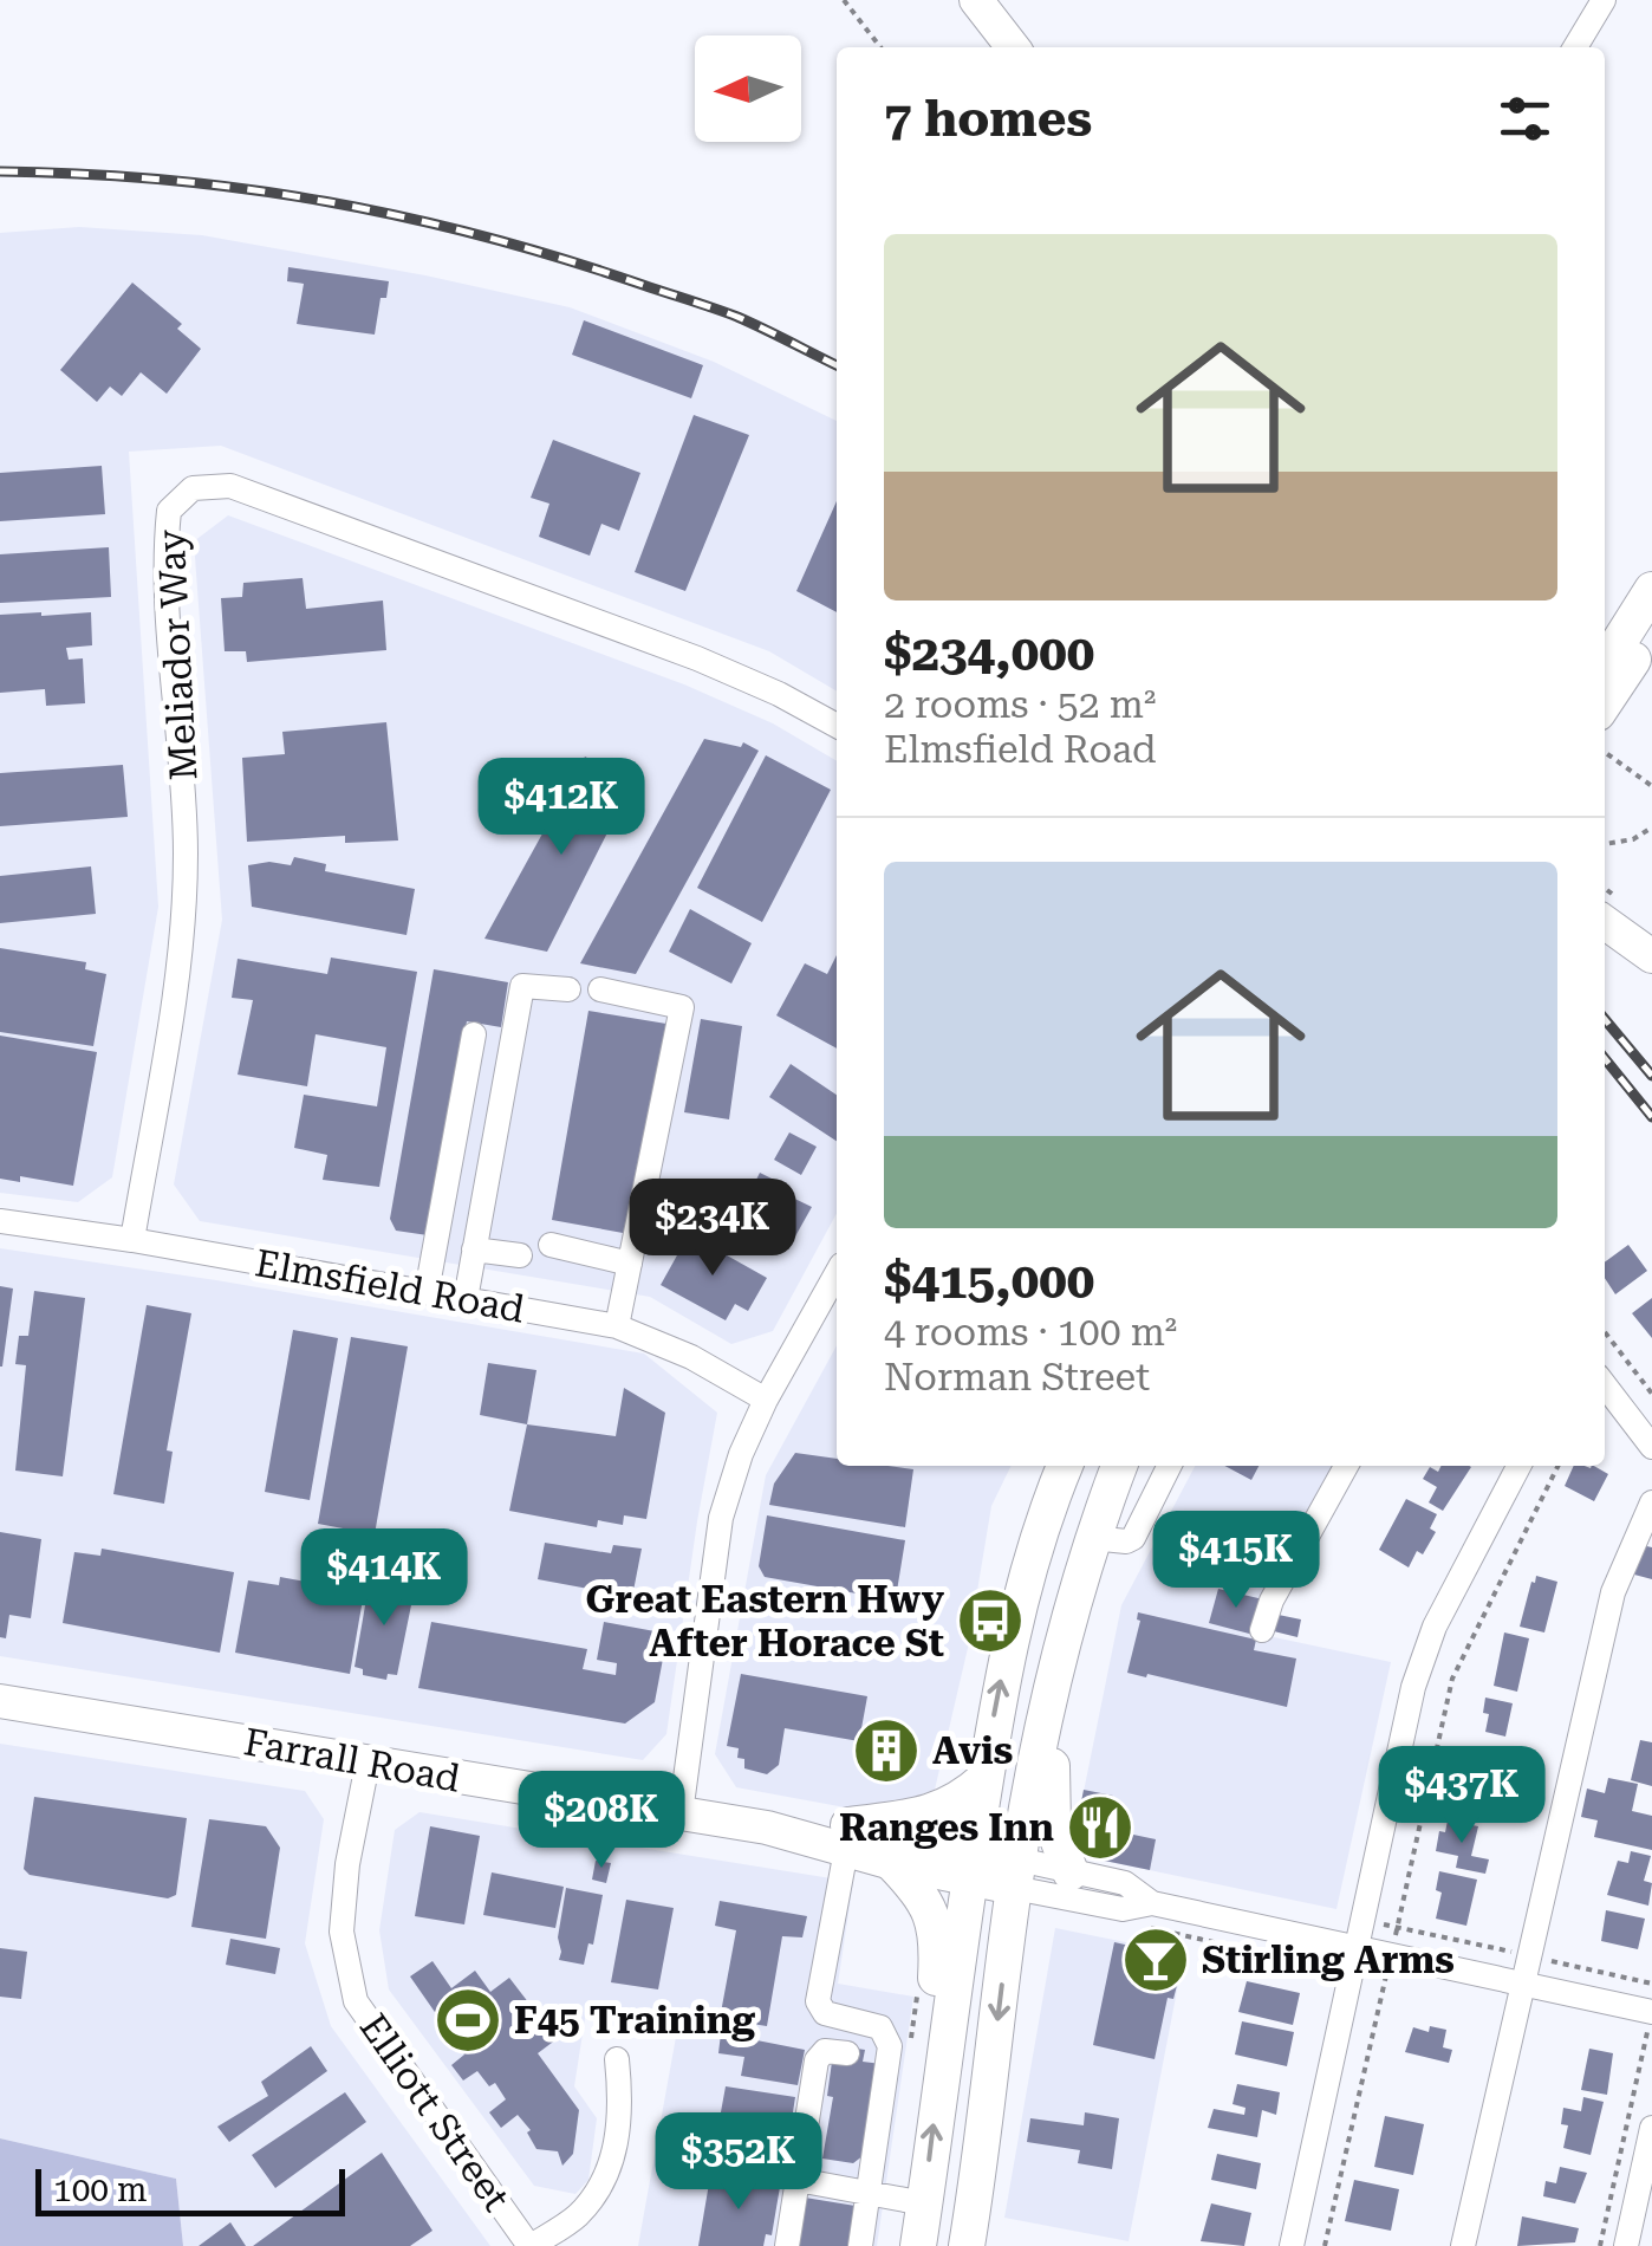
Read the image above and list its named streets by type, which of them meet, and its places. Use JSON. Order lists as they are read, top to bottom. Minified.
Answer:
{"streets":{"main road":["Farrall Road"],"street":["Meliador Way","Elmsfield Road","Elliott Street"]},"crossings":[["Meliador Way","Elmsfield Road"],["Farrall Road","Elliott Street"]],"places":{"bus stop":["Great Eastern Hwy After Horace St"],"building":["Avis"],"restaurant":["Ranges Inn"],"bar":["Stirling Arms"],"sports":["F45 Training"]},"scale_bar":"100 m","north":"left","page":{"heading":"7 homes","list":[{"name":"$234,000","note":"2 rooms · 52 m² · Elmsfield Road"},{"name":"$415,000","note":"4 rooms · 100 m² · Norman Street"}],"price":["$412K","$234K","$415K","$414K","$437K","$208K","$352K"],"scale":"100 m"}}
